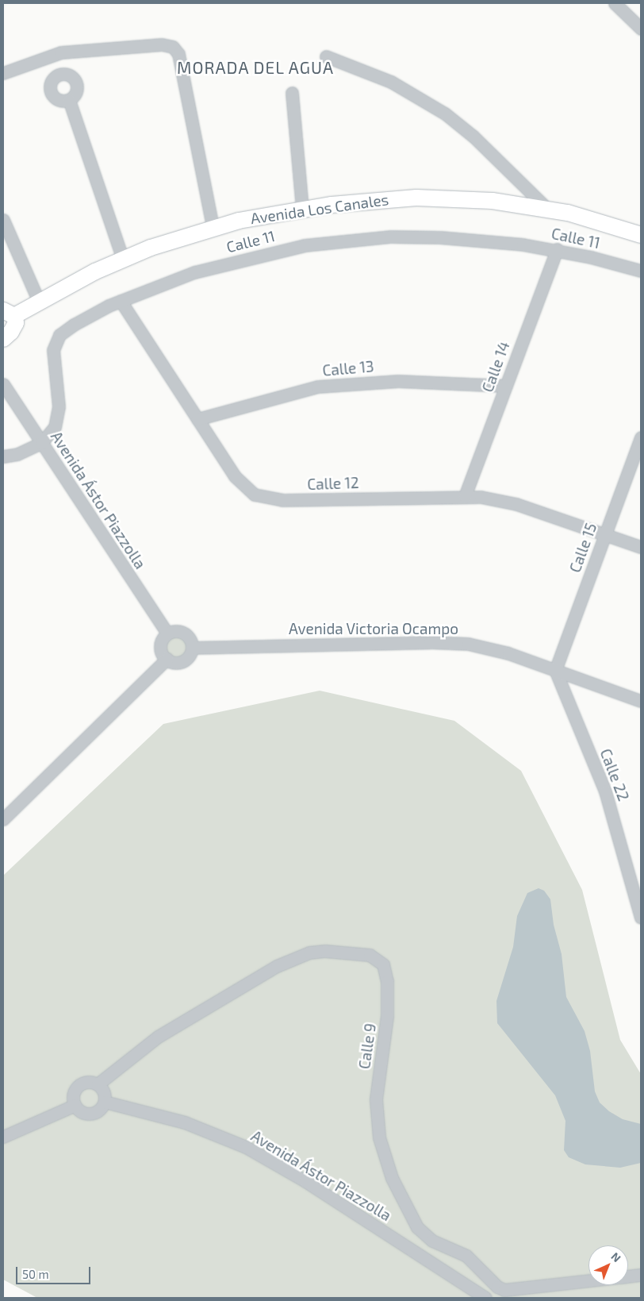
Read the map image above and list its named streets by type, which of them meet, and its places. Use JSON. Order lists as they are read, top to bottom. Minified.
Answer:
{"streets":{"main road":["Avenida Los Canales"],"street":["Calle 11","Calle 14","Calle 13","Calle 12","Avenida Ástor Piazzolla","Calle 15","Avenida Victoria Ocampo","Calle 22","Calle 9"]},"crossings":[["Calle 11","Calle 14"],["Calle 11","Calle 12"],["Calle 11","Avenida Ástor Piazzolla"],["Calle 14","Calle 13"],["Calle 14","Calle 12"],["Calle 13","Calle 12"],["Calle 12","Calle 15"],["Avenida Ástor Piazzolla","Avenida Victoria Ocampo"],["Avenida Ástor Piazzolla","Calle 9"],["Calle 15","Avenida Victoria Ocampo"],["Calle 15","Calle 22"],["Avenida Victoria Ocampo","Calle 22"]],"districts":["MORADA DEL AGUA"],"scale_bar":"50 m","north":"top right"}
